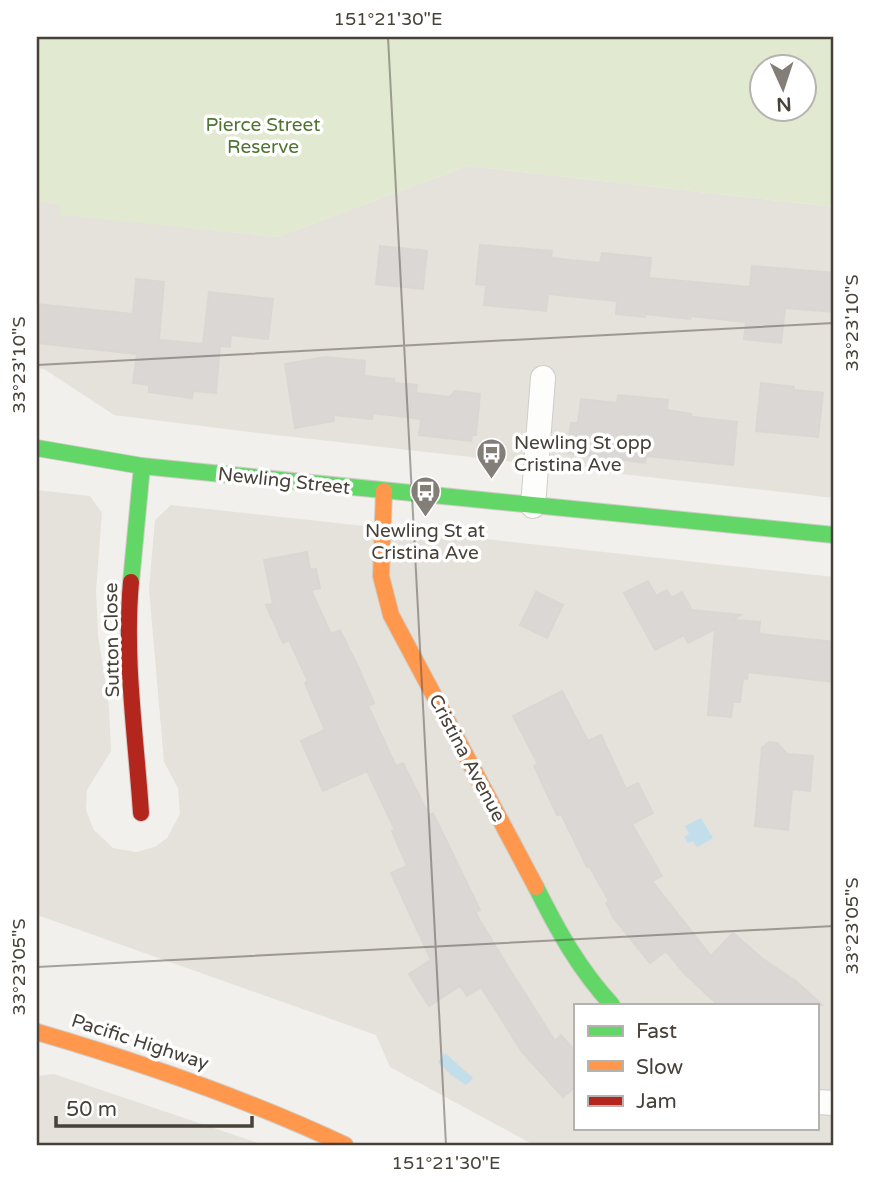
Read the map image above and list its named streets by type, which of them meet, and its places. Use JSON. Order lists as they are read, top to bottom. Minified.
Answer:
{"streets":{"street":["Newling Street","Sutton Close","Cristina Avenue","Pacific Highway"]},"crossings":[["Newling Street","Sutton Close"],["Newling Street","Cristina Avenue"]],"parks":["Pierce Street Reserve"],"places":{"bus stop":["Newling St opp Cristina Ave","Newling St at Cristina Ave"]},"legend":["Fast","Slow","Jam"],"scale_bar":"50 m","north":"bottom","coordinates":["151°21'30\"E","33°23'10\"S","33°23'05\"S"]}
